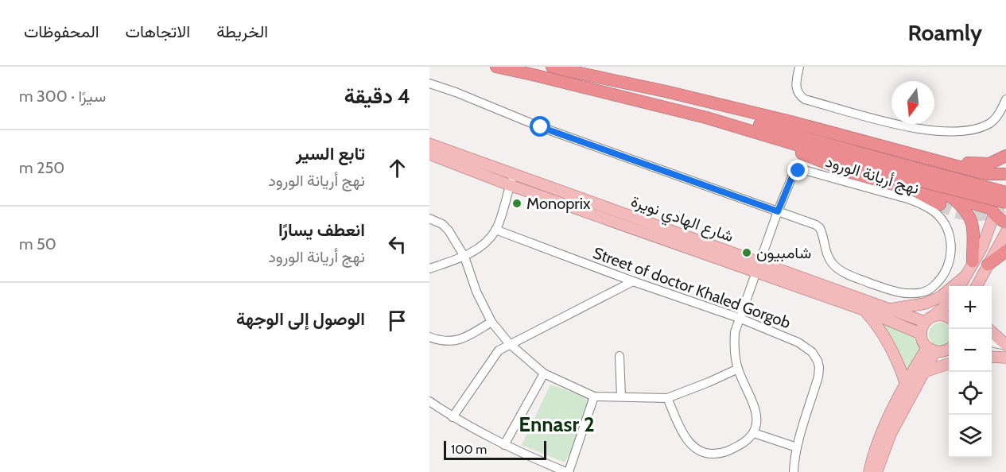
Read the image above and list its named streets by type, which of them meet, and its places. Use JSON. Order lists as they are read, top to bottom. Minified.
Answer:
{"streets":{"main road":["شارع الهادي نويرة"],"street":["نهج أريانة الورود","Street of doctor Khaled Gorgob"]},"crossings":[["نهج أريانة الورود","شارع الهادي نويرة"],["نهج أريانة الورود","Street of doctor Khaled Gorgob"]],"districts":["Ennasr 2"],"places":["Monoprix","شامبيون"],"scale_bar":"100 m","north":"bottom","page":{"header":"Roamly","nav":["الخريطة","الاتجاهات","المحفوظات"],"heading":["4 دقيقة","سيرًا · 300 m"],"list":[["تابع السير","نهج أريانة الورود","250 m"],["انعطف يسارًا","نهج أريانة الورود","50 m"],"الوصول إلى الوجهة"],"map_buttons":["+","−"],"scale":"100 m"}}
